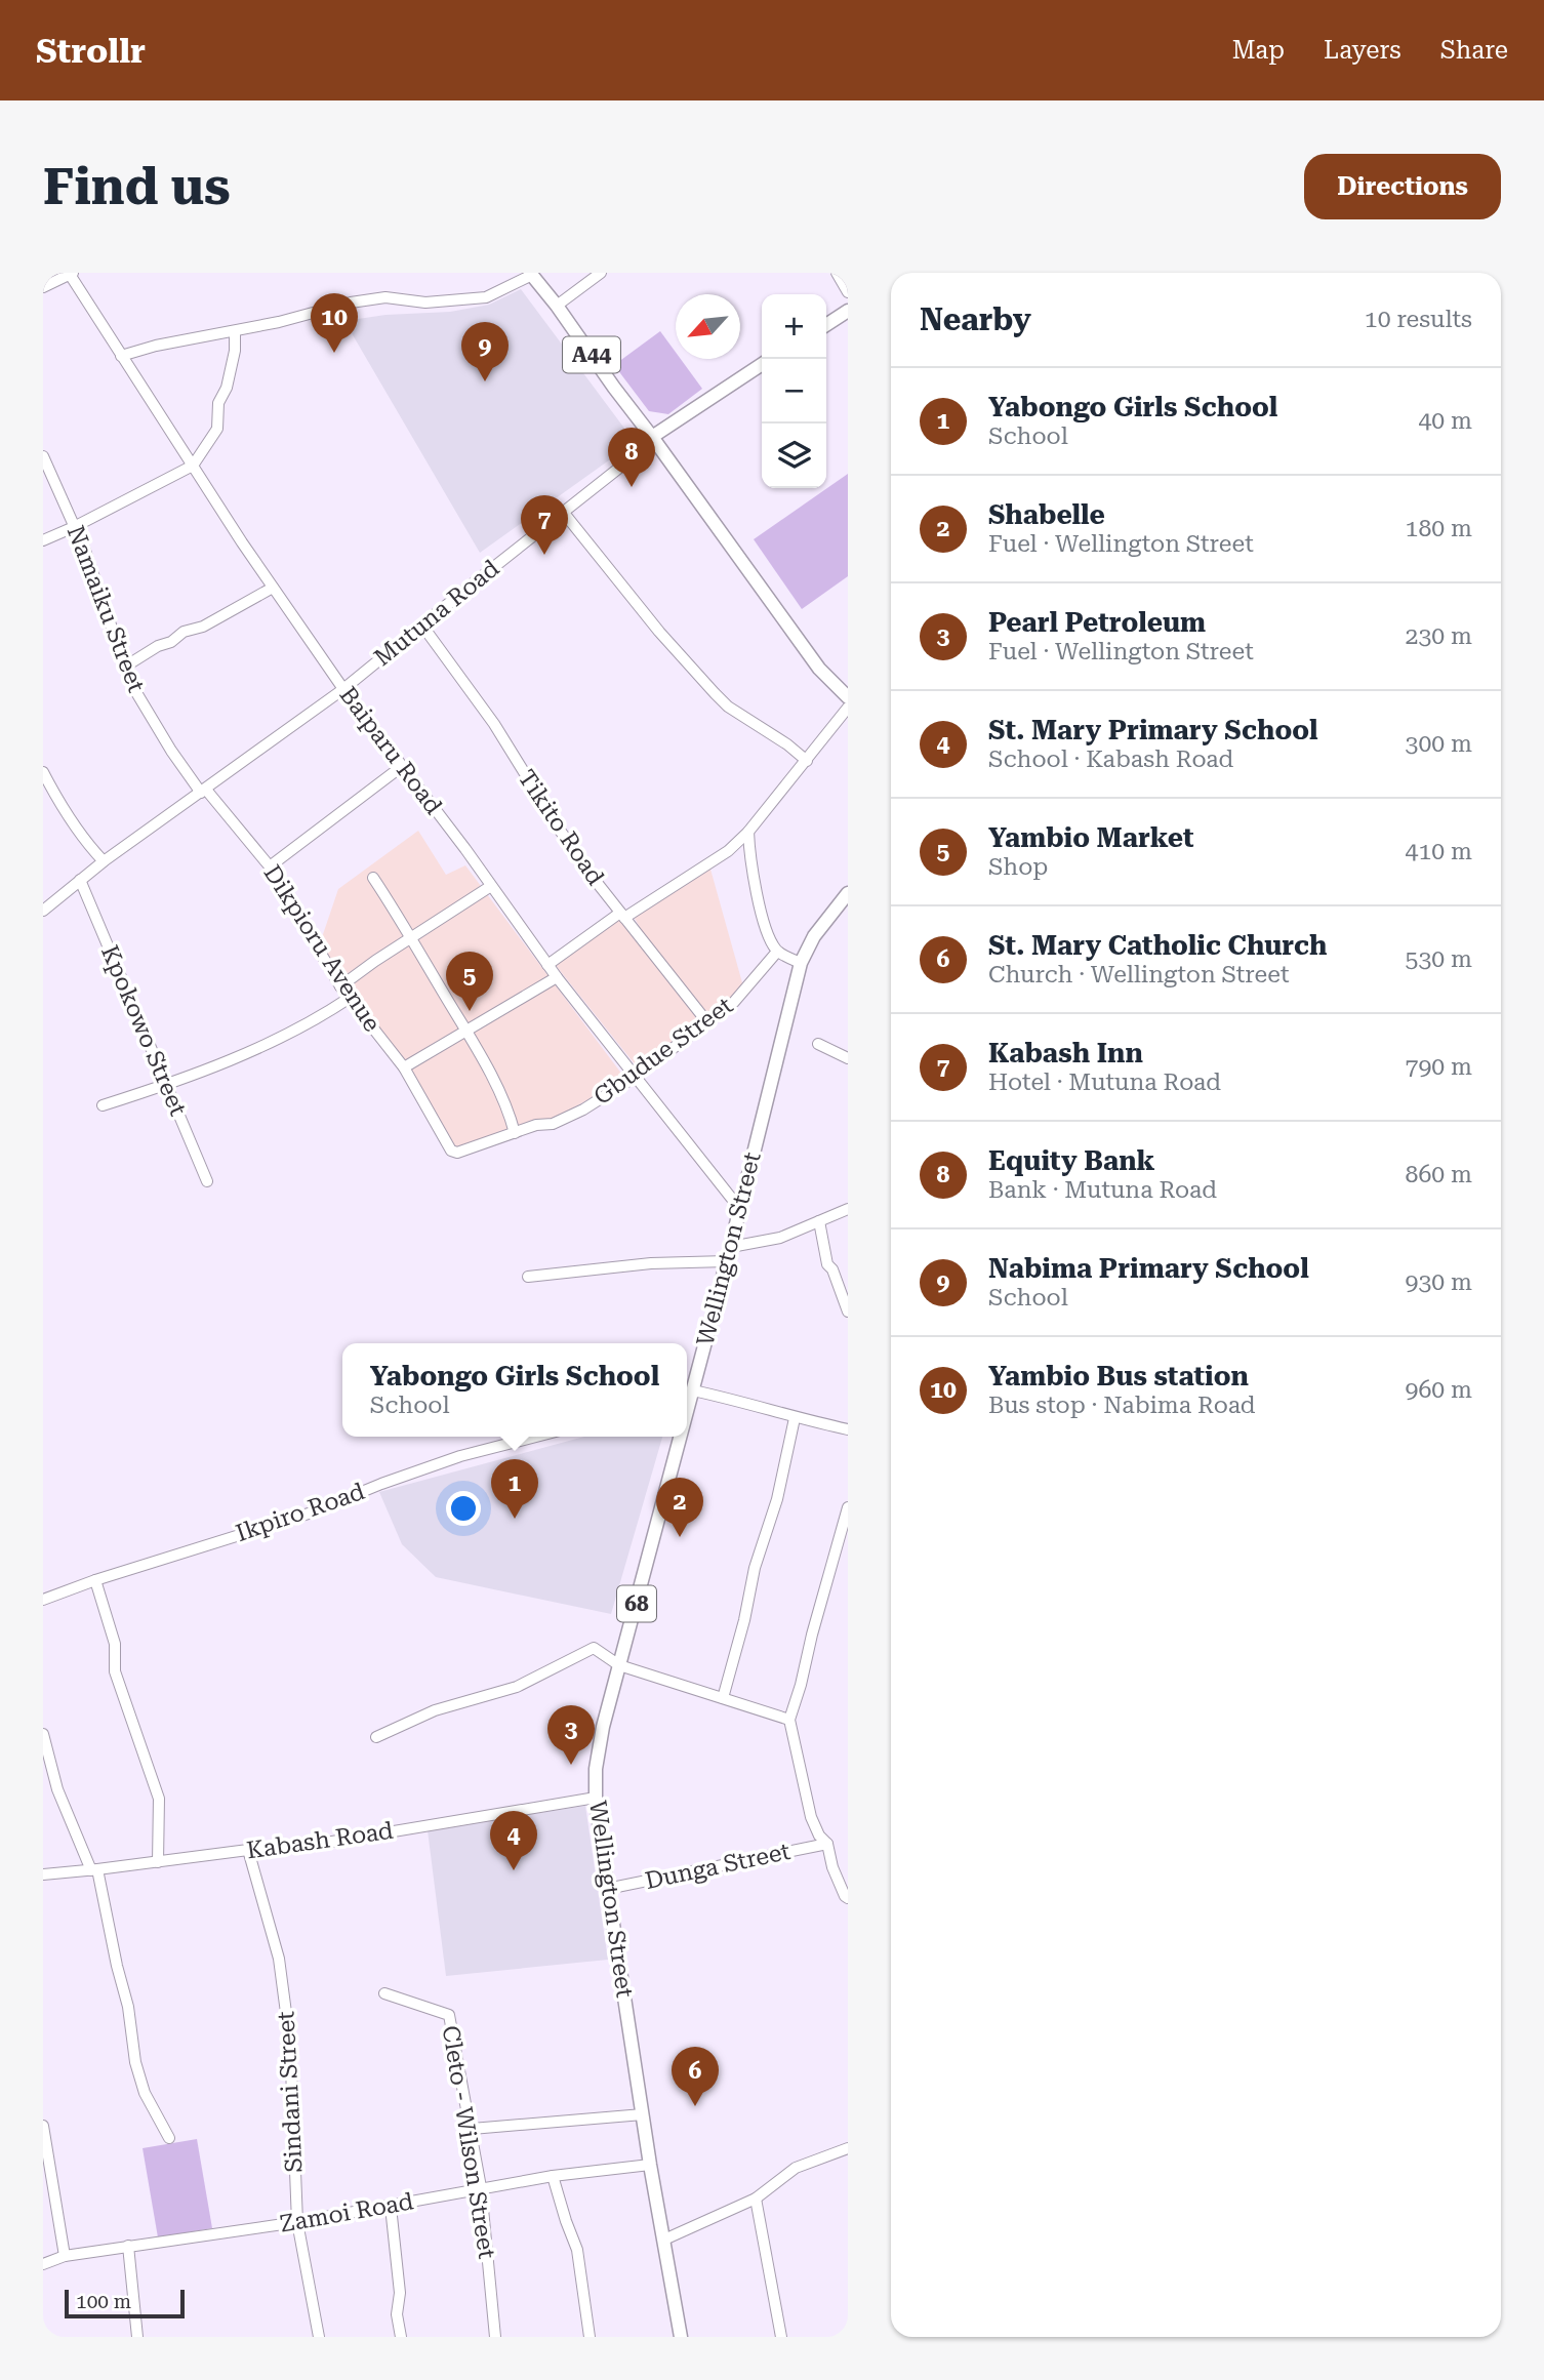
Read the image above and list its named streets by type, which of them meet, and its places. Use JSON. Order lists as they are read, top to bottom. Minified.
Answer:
{"streets":{"main road":["A44","Wellington Street","68"],"street":["Namaiku Street","Mutuna Road","Baiparu Road","Tikito Road","Dikpioru Avenue","Kpokowo Street","Gbudue Street","Ikpiro Road","Kabash Road","Dunga Street","Sindani Street","Cleto - Wilson Street","Zamoi Road"]},"crossings":[["A44","Mutuna Road"],["Namaiku Street","Mutuna Road"],["Namaiku Street","Dikpioru Avenue"],["Mutuna Road","Baiparu Road"],["Mutuna Road","Tikito Road"],["Mutuna Road","Dikpioru Avenue"],["Mutuna Road","Kpokowo Street"],["Baiparu Road","Gbudue Street"],["Baiparu Road","Wellington Street"],["Tikito Road","Gbudue Street"],["Dikpioru Avenue","Gbudue Street"],["Wellington Street","Kabash Road"],["Wellington Street","Dunga Street"],["Wellington Street","Zamoi Road"],["Kabash Road","Sindani Street"],["Sindani Street","Zamoi Road"],["Cleto - Wilson Street","Zamoi Road"]],"scale_bar":"100 m","north":"bottom left","page":{"header":"Strollr","nav":["Map","Layers","Share"],"buttons":"Directions","title":"Find us","heading":["Nearby","10 results"],"pins":["10","9","8","7","5","1","2","3","4","6"],"map_buttons":["+","−"],"list":[{"mark":"1","name":"Yabongo Girls School","note":"School","value":"40 m"},{"mark":"2","name":"Shabelle","note":"Fuel · Wellington Street","value":"180 m"},{"mark":"3","name":"Pearl Petroleum","note":"Fuel · Wellington Street","value":"230 m"},{"mark":"4","name":"St. Mary Primary School","note":"School · Kabash Road","value":"300 m"},{"mark":"5","name":"Yambio Market","note":"Shop","value":"410 m"},{"mark":"6","name":"St. Mary Catholic Church","note":"Church · Wellington Street","value":"530 m"},{"mark":"7","name":"Kabash Inn","note":"Hotel · Mutuna Road","value":"790 m"},{"mark":"8","name":"Equity Bank","note":"Bank · Mutuna Road","value":"860 m"},{"mark":"9","name":"Nabima Primary School","note":"School","value":"930 m"},{"mark":"10","name":"Yambio Bus station","note":"Bus stop · Nabima Road","value":"960 m"}],"popup":["Yabongo Girls School","School"],"scale":"100 m"}}
